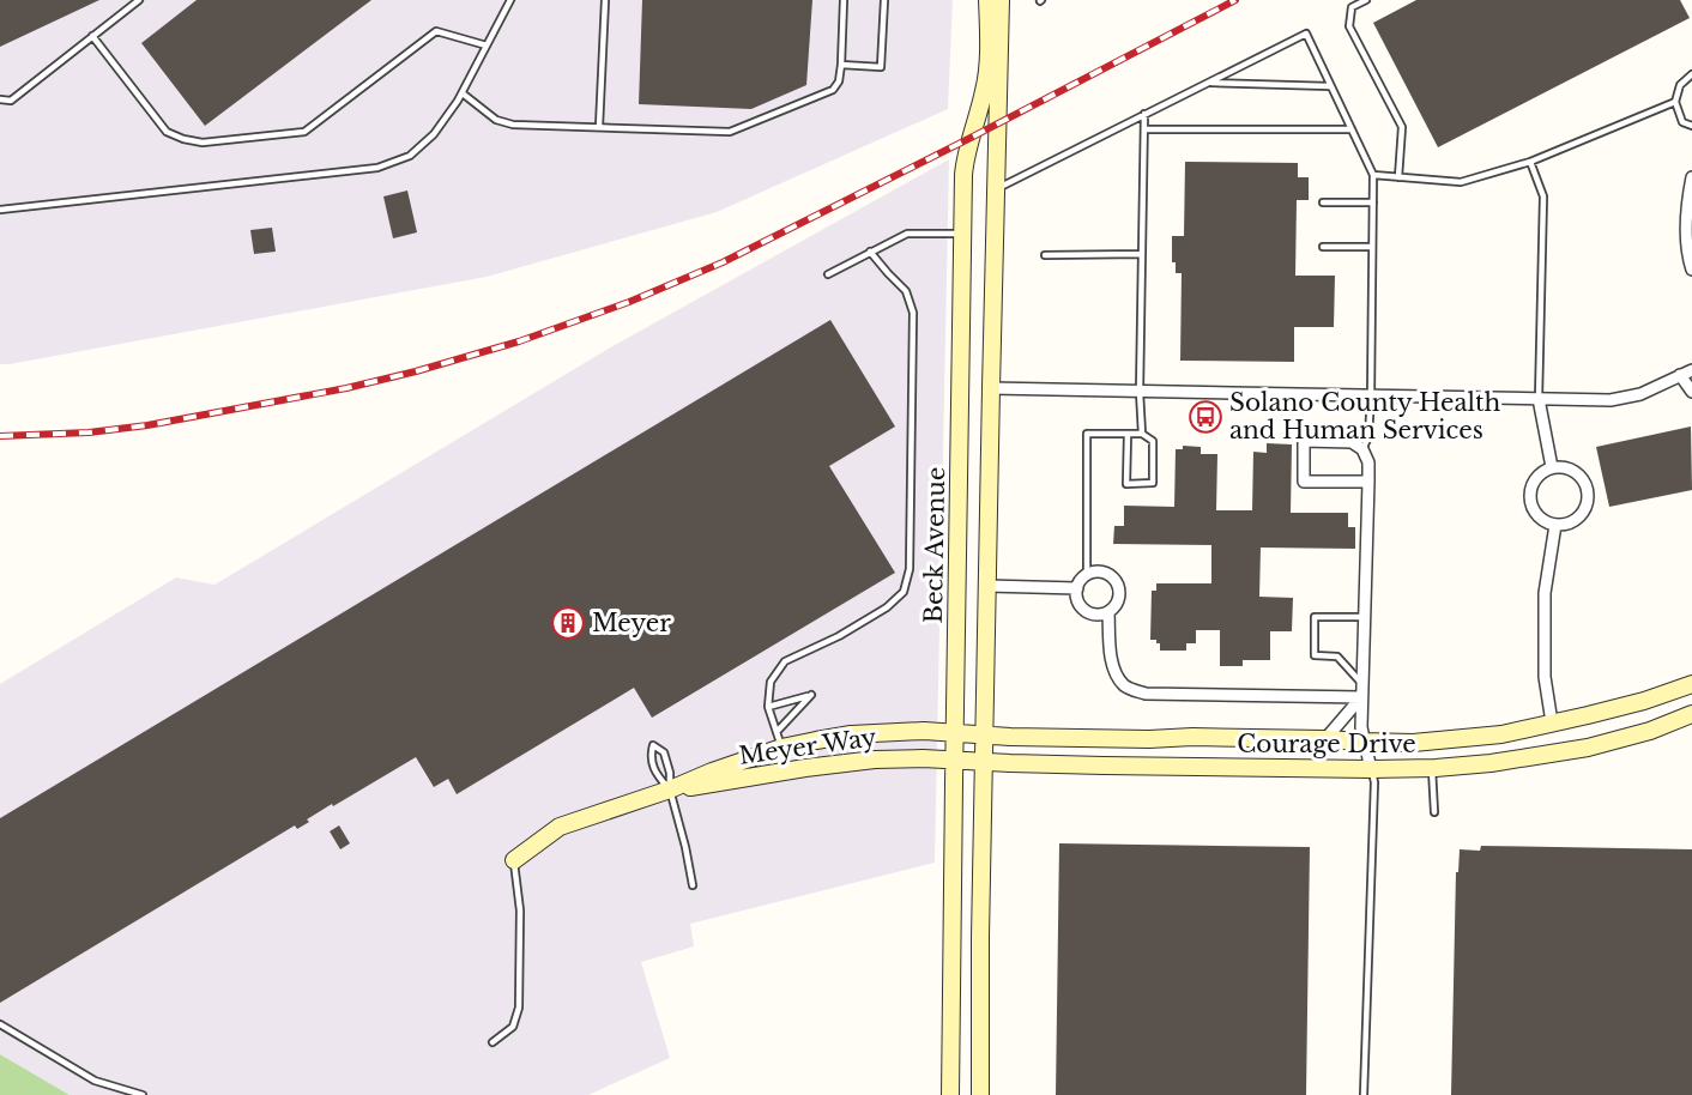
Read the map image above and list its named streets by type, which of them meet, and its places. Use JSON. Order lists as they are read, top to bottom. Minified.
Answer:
{"streets":{"street":["Beck Avenue","Courage Drive","Meyer Way"]},"crossings":[["Beck Avenue","Courage Drive"],["Beck Avenue","Meyer Way"],["Courage Drive","Meyer Way"]],"places":{"bus stop":["Solano County Health and Human Services"],"building":["Meyer"]}}
